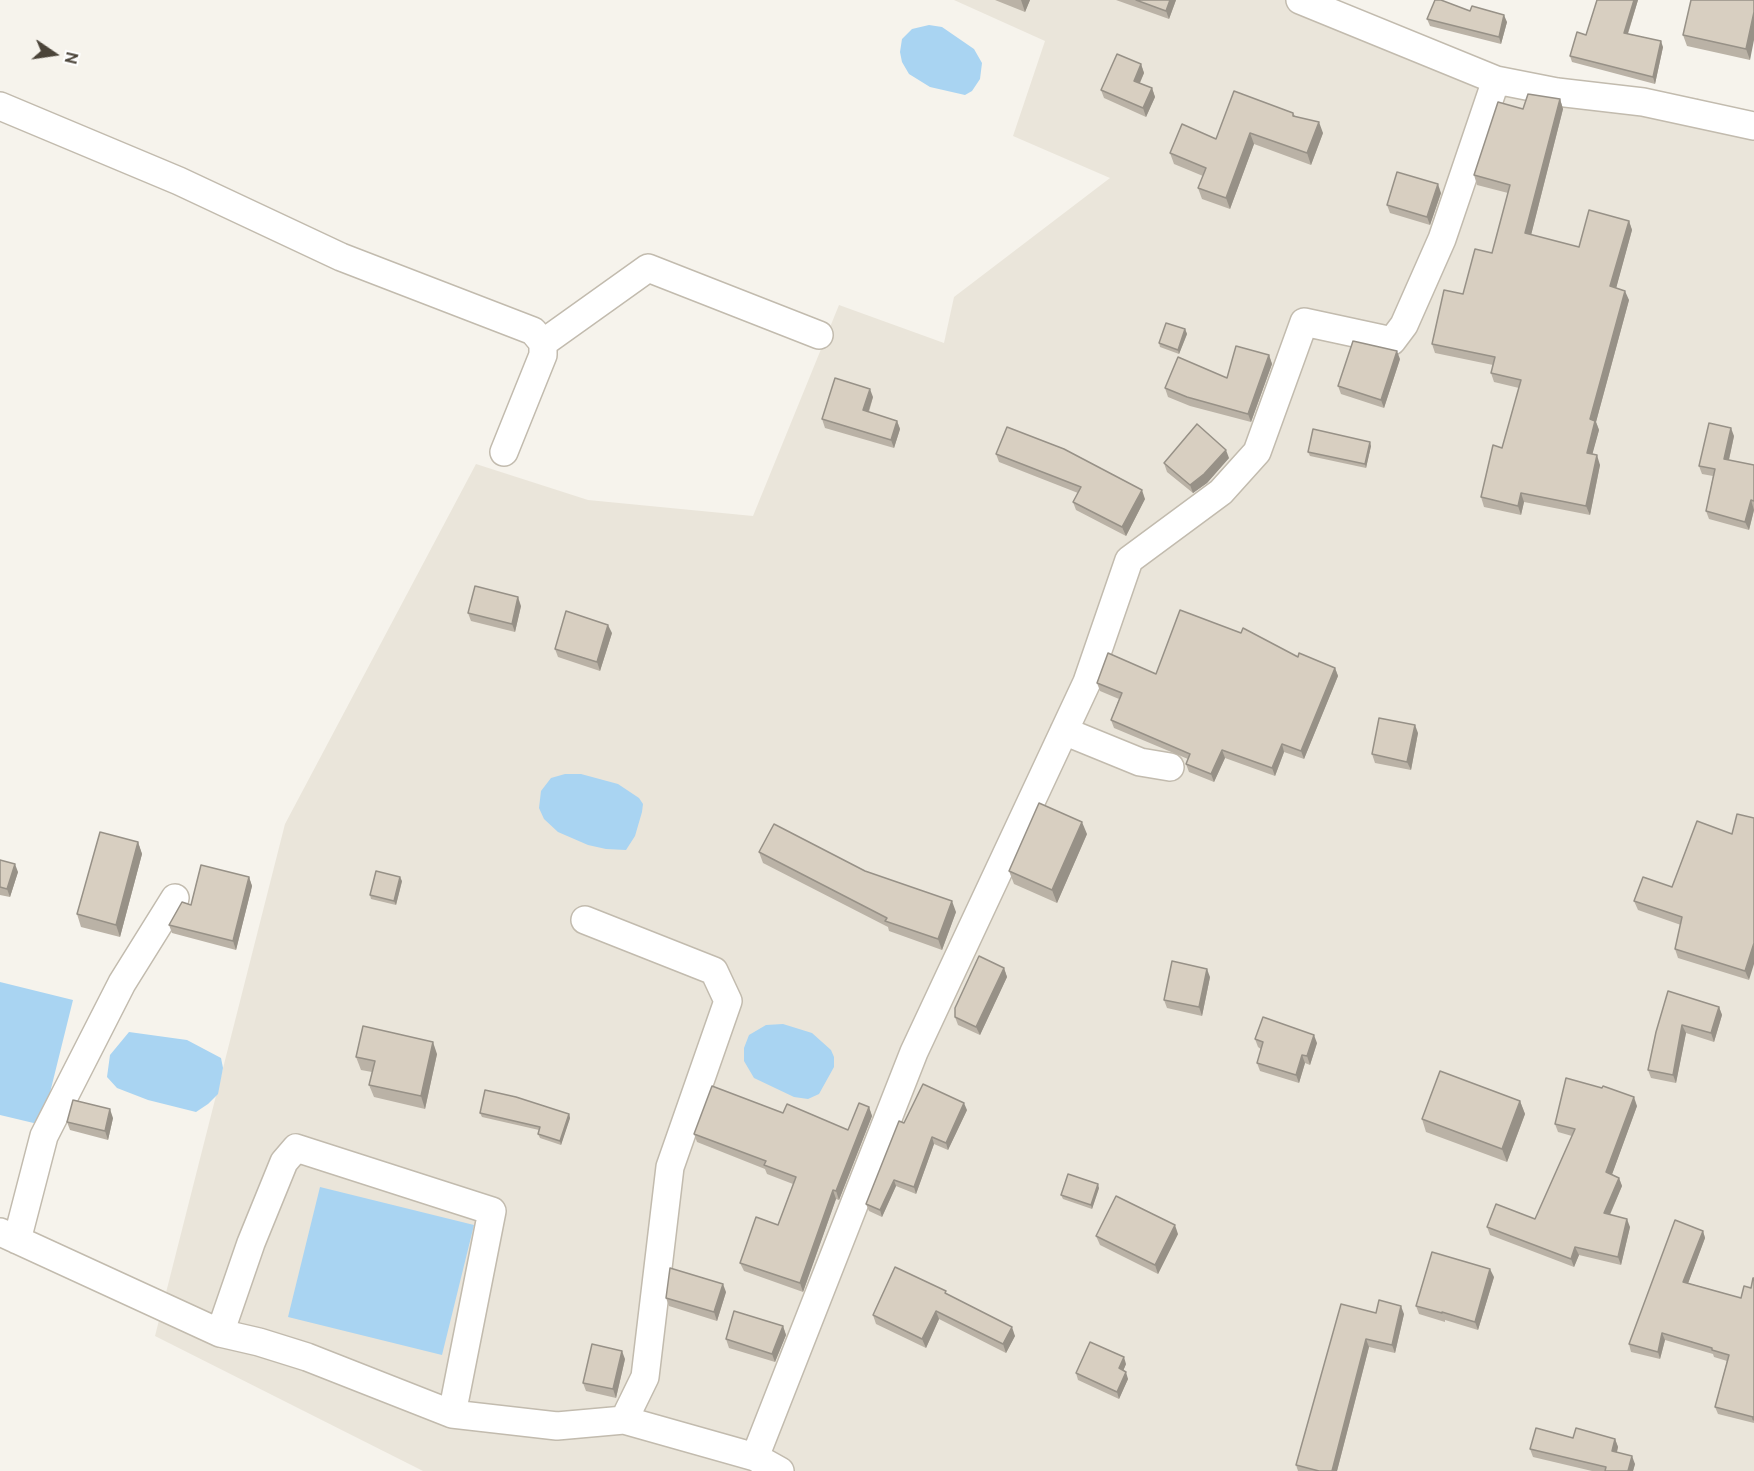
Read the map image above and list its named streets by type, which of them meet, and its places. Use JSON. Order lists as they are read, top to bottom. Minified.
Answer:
{"north":"right"}
